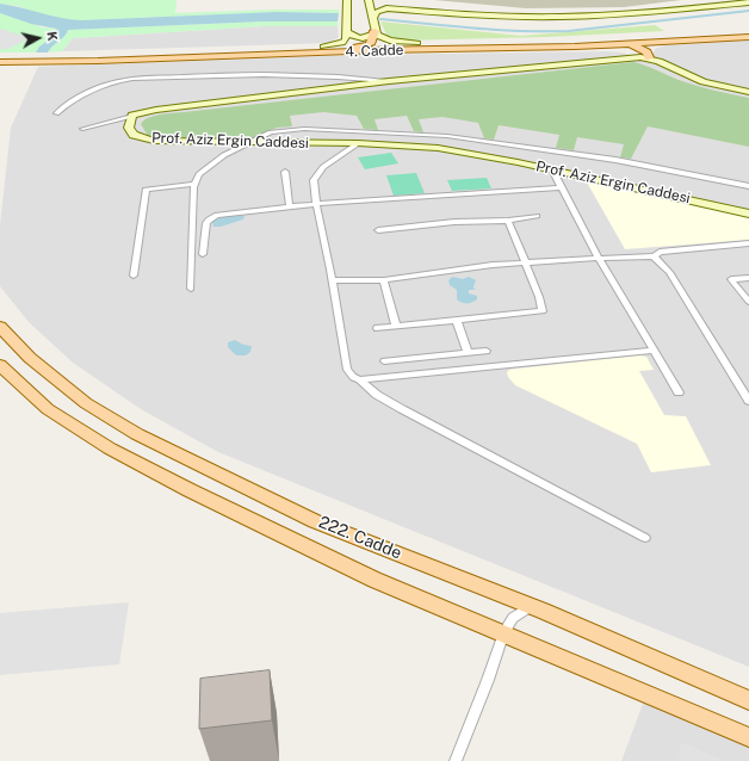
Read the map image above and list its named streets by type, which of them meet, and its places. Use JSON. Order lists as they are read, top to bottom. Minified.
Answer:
{"streets":{"main road":["4. Cadde","222. Cadde"],"street":["Prof. Aziz Ergin Caddesi"]},"north":"right"}
